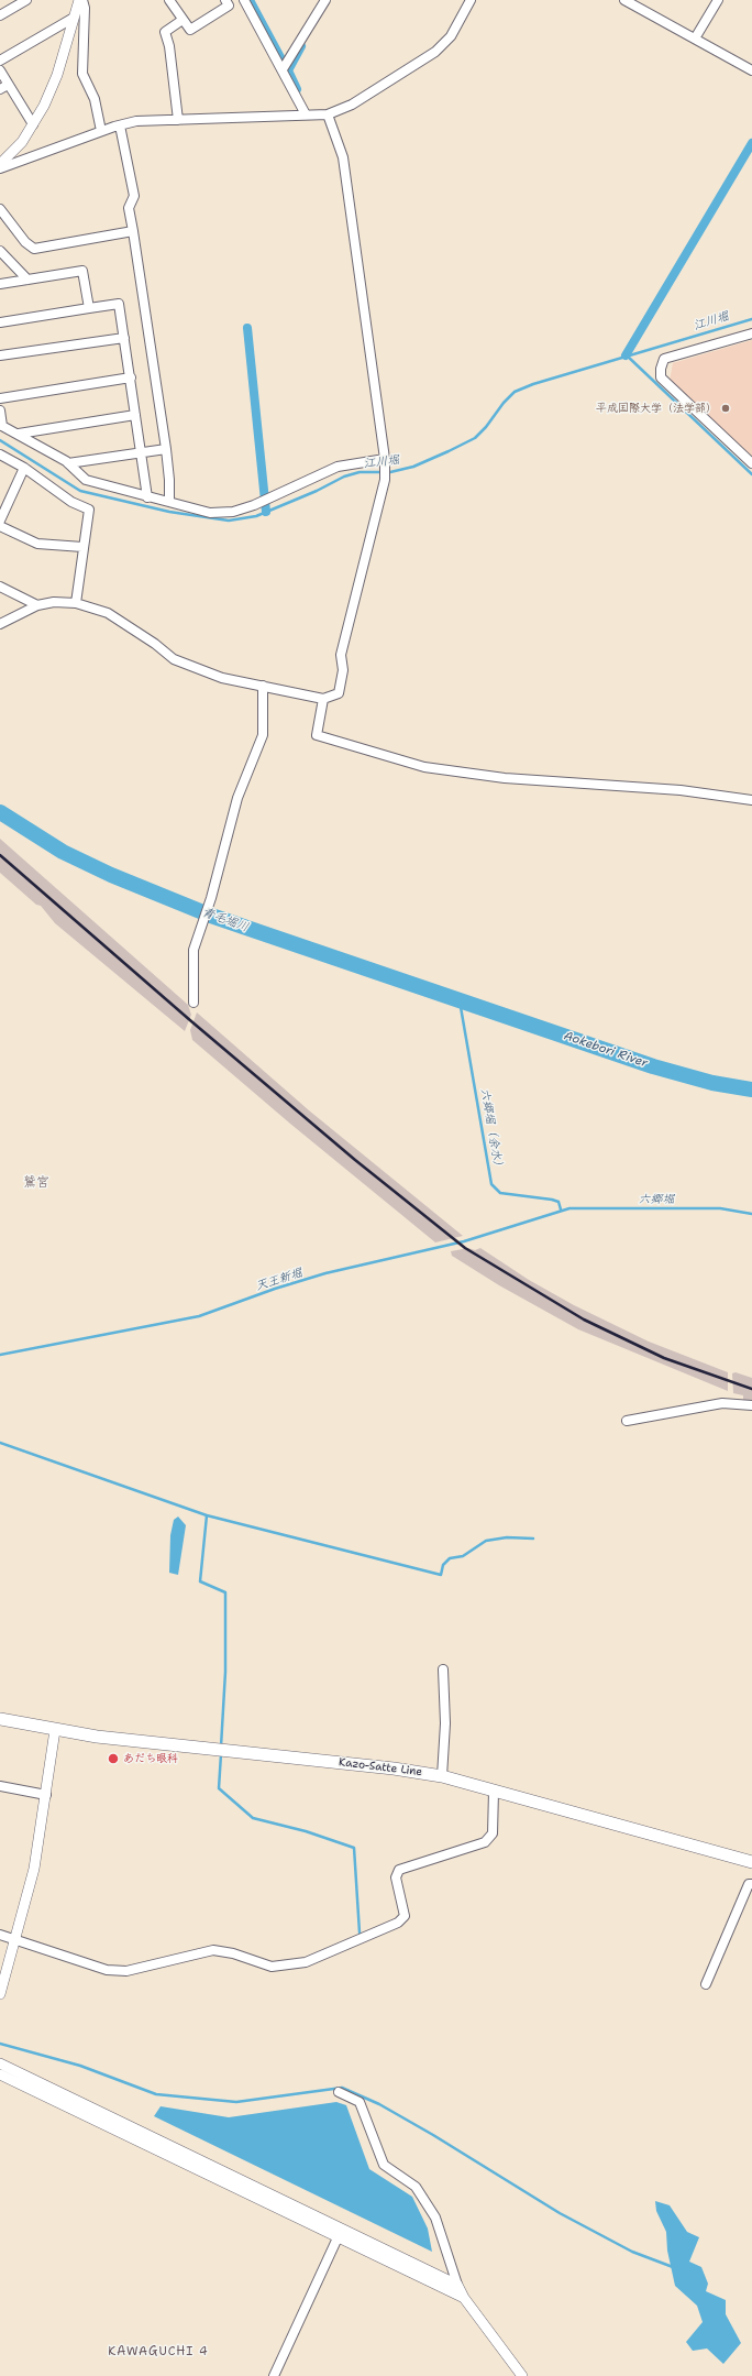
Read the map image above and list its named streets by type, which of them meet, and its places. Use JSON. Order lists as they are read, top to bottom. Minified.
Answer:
{"streets":{"main road":["Kazo-Satte Line"]},"districts":["鷲宮","KAWAGUCHI 4"],"water":["江川堀","青毛堀川","Aokebori River","六郷堀（余水）","六郷堀","天王新堀"],"places":["平成国際大学（法学部）","あだち眼科"]}
